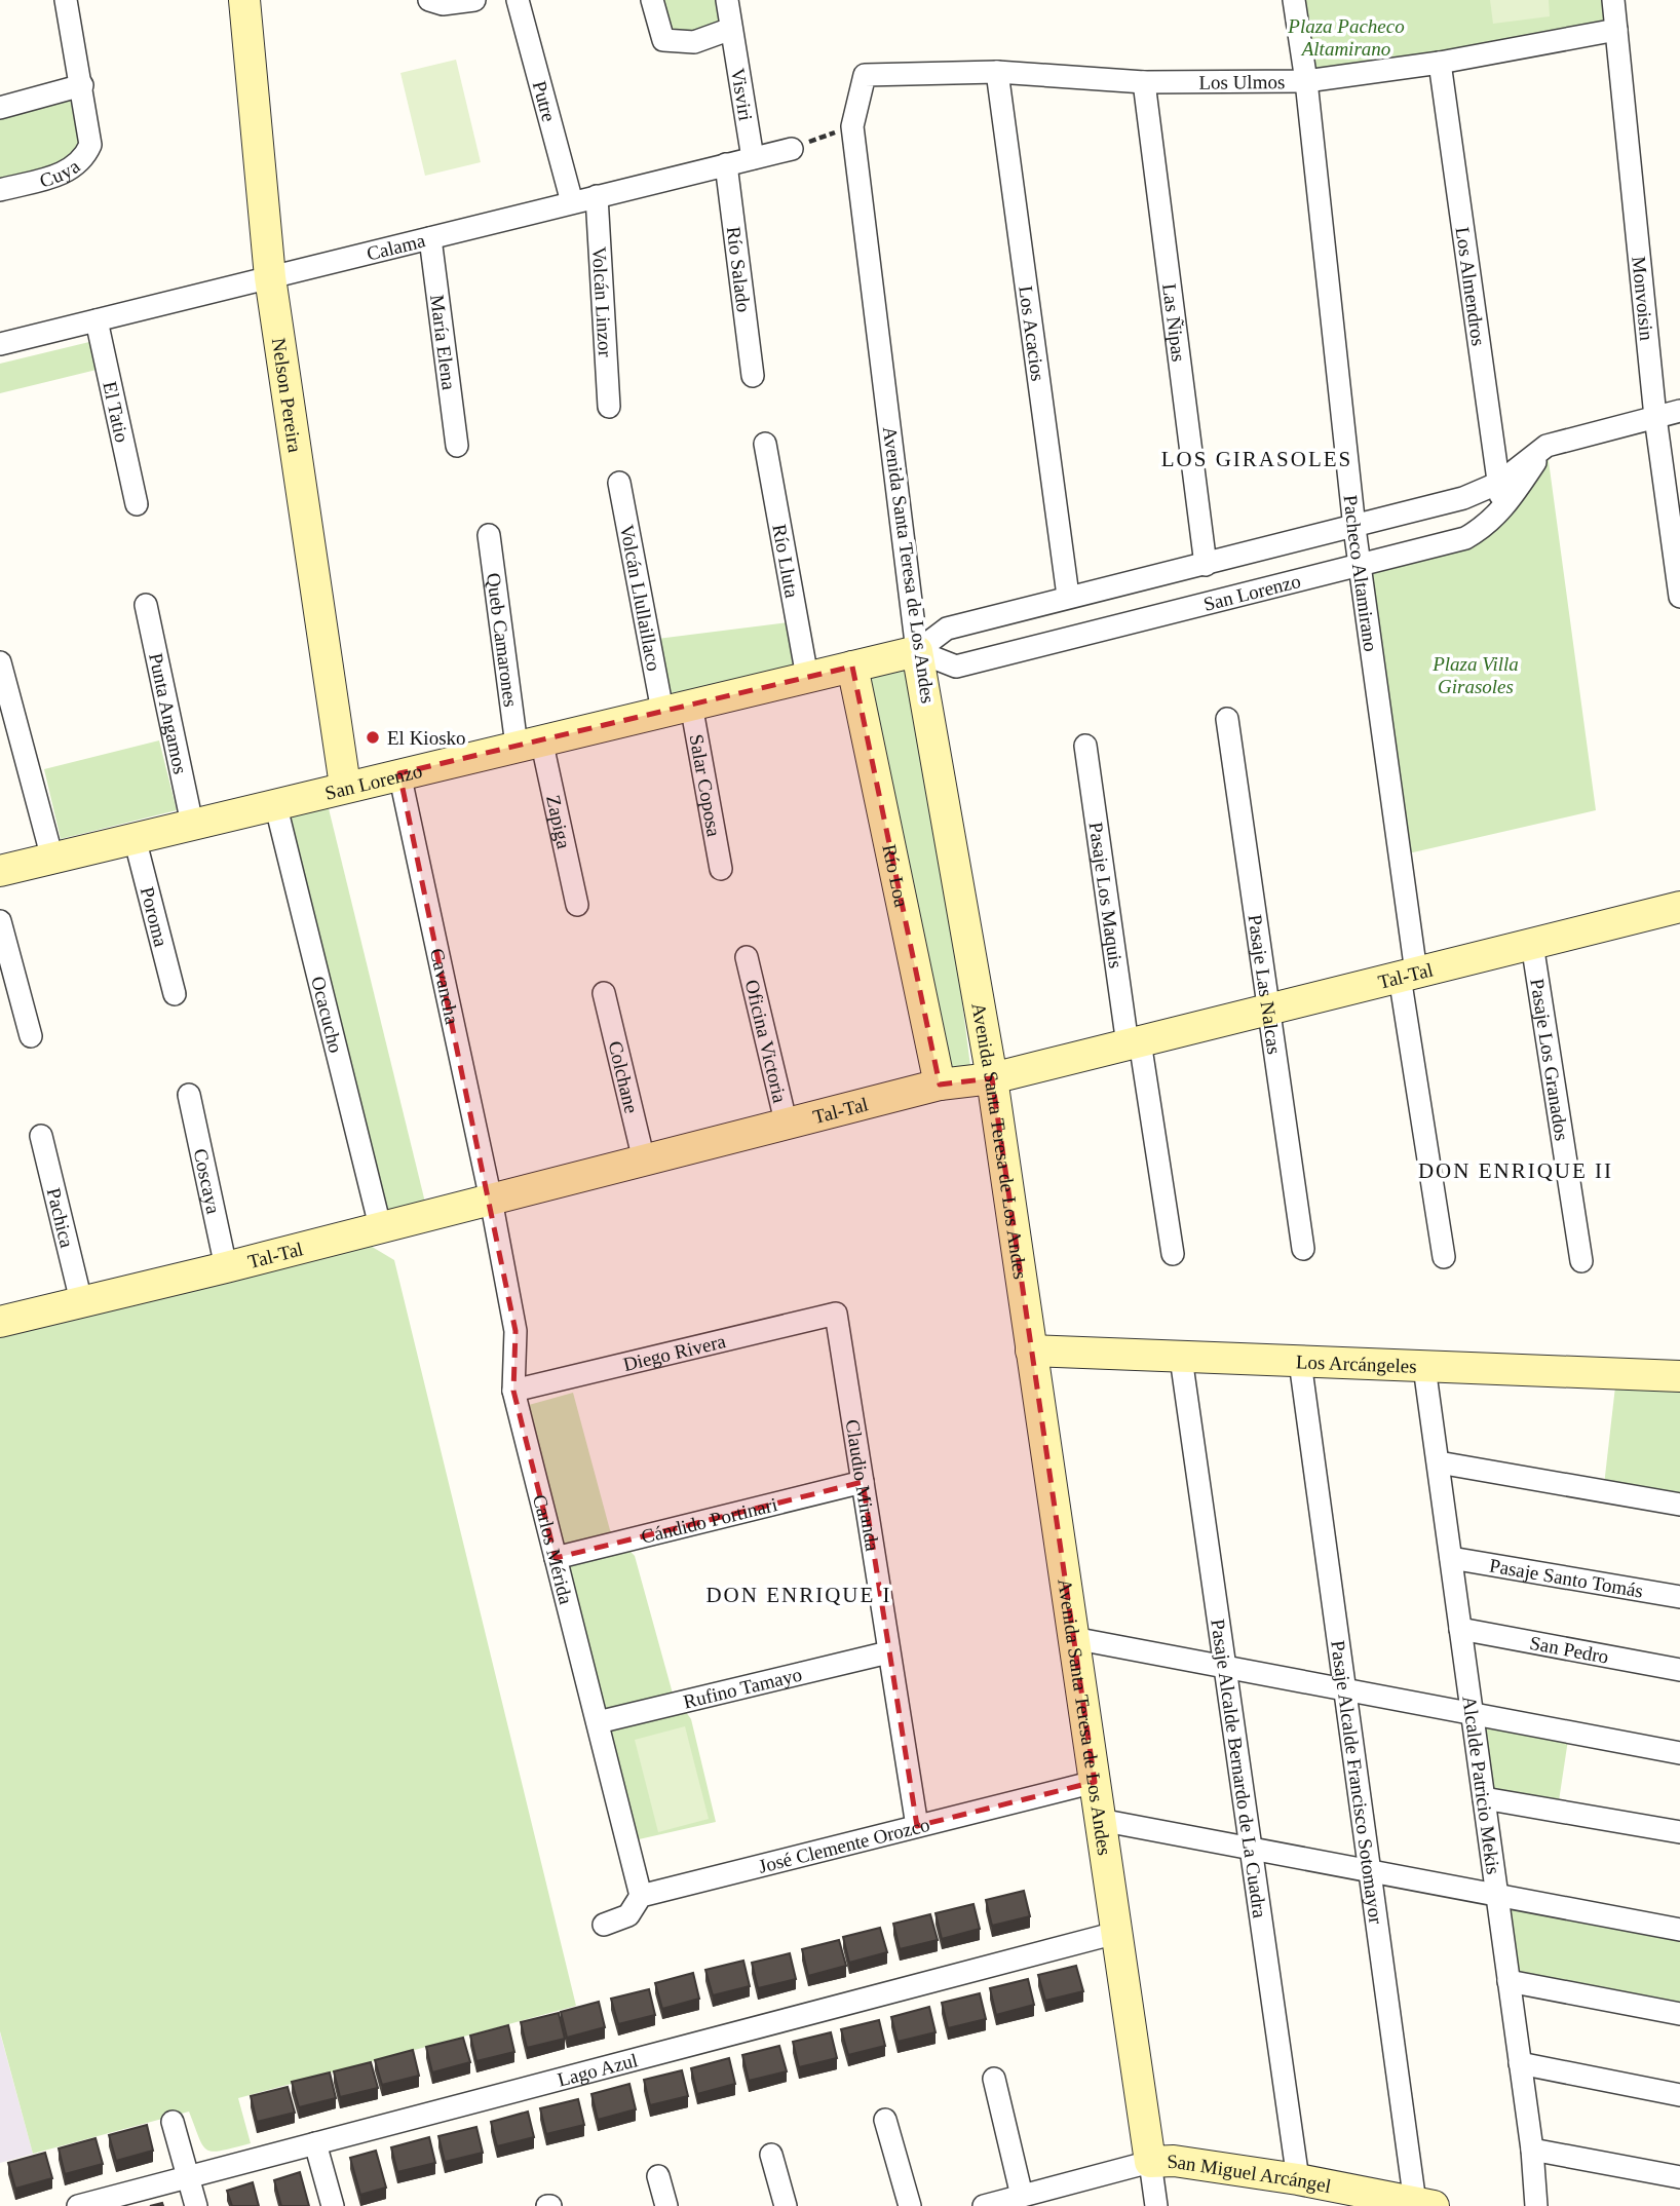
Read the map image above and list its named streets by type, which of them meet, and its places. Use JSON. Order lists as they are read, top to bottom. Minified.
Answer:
{"streets":{"street":["Los Ulmos","Visviri","Putre","Cuya","Calama","Río Salado","Los Almendros","Monvoisin","Volcán Linzor","Las Ñipas","Los Acacios","María Elena","Nelson Pereira","El Tatio","Río Lluta","Avenida Santa Teresa de Los Andes","Pacheco Altamirano","San Lorenzo","Volcán Llullaillaco","Queb Camarones","Punta Angamos","Salar Coposa","Zapiga","Río Loa","Pasaje Los Maquis","Poroma","Tal-Tal","Pasaje Las Nalcas","Cavancha","Ocacucho","Oficina Victoria","Pasaje Los Granados","Colchane","Coscaya","Pachica","Diego Rivera","Los Arcángeles","Claudio Miranda","Cándido Portinari","Carlos Mérida","Pasaje Santo Tomás","San Pedro","Rufino Tamayo","Pasaje Alcalde Bernardo de La Cuadra","Pasaje Alcalde Francisco Sotomayor","Alcalde Patricio Mekis","José Clemente Orozco","Lago Azul","San Miguel Arcángel"]},"crossings":[["Los Ulmos","Los Almendros"],["Los Ulmos","Monvoisin"],["Los Ulmos","Las Ñipas"],["Los Ulmos","Los Acacios"],["Los Ulmos","Avenida Santa Teresa de Los Andes"],["Los Ulmos","Pacheco Altamirano"],["Visviri","Calama"],["Putre","Calama"],["Calama","Río Salado"],["Calama","Volcán Linzor"],["Calama","María Elena"],["Calama","Nelson Pereira"],["Calama","El Tatio"],["Los Almendros","San Lorenzo"],["Monvoisin","San Lorenzo"],["Las Ñipas","San Lorenzo"],["Los Acacios","San Lorenzo"],["Nelson Pereira","San Lorenzo"],["Río Lluta","San Lorenzo"],["Avenida Santa Teresa de Los Andes","San Lorenzo"],["Avenida Santa Teresa de Los Andes","Tal-Tal"],["Avenida Santa Teresa de Los Andes","Los Arcángeles"],["Avenida Santa Teresa de Los Andes","José Clemente Orozco"],["Avenida Santa Teresa de Los Andes","Lago Azul"],["Avenida Santa Teresa de Los Andes","San Miguel Arcángel"],["Pacheco Altamirano","San Lorenzo"],["Pacheco Altamirano","Tal-Tal"],["San Lorenzo","Volcán Llullaillaco"],["San Lorenzo","Queb Camarones"],["San Lorenzo","Punta Angamos"],["San Lorenzo","Salar Coposa"],["San Lorenzo","Zapiga"],["San Lorenzo","Río Loa"],["San Lorenzo","Poroma"],["San Lorenzo","Cavancha"],["San Lorenzo","Ocacucho"],["Volcán Llullaillaco","Salar Coposa"],["Queb Camarones","Zapiga"],["Río Loa","Tal-Tal"],["Pasaje Los Maquis","Tal-Tal"],["Tal-Tal","Pasaje Las Nalcas"],["Tal-Tal","Cavancha"],["Tal-Tal","Ocacucho"],["Tal-Tal","Oficina Victoria"],["Tal-Tal","Pasaje Los Granados"],["Tal-Tal","Colchane"],["Tal-Tal","Coscaya"],["Tal-Tal","Pachica"],["Tal-Tal","Carlos Mérida"],["Cavancha","Carlos Mérida"],["Diego Rivera","Claudio Miranda"],["Diego Rivera","Carlos Mérida"],["Los Arcángeles","Pasaje Alcalde Bernardo de La Cuadra"],["Los Arcángeles","Pasaje Alcalde Francisco Sotomayor"],["Los Arcángeles","Alcalde Patricio Mekis"],["Claudio Miranda","Cándido Portinari"],["Claudio Miranda","Rufino Tamayo"],["Claudio Miranda","José Clemente Orozco"],["Cándido Portinari","Carlos Mérida"],["Carlos Mérida","Rufino Tamayo"],["Carlos Mérida","José Clemente Orozco"],["Pasaje Santo Tomás","Alcalde Patricio Mekis"],["San Pedro","Alcalde Patricio Mekis"],["Pasaje Alcalde Bernardo de La Cuadra","San Miguel Arcángel"],["Pasaje Alcalde Francisco Sotomayor","San Miguel Arcángel"]],"districts":["LOS GIRASOLES","DON ENRIQUE II","DON ENRIQUE I"],"parks":["Plaza Pacheco Altamirano","Plaza Villa Girasoles"],"places":["El Kiosko"]}
